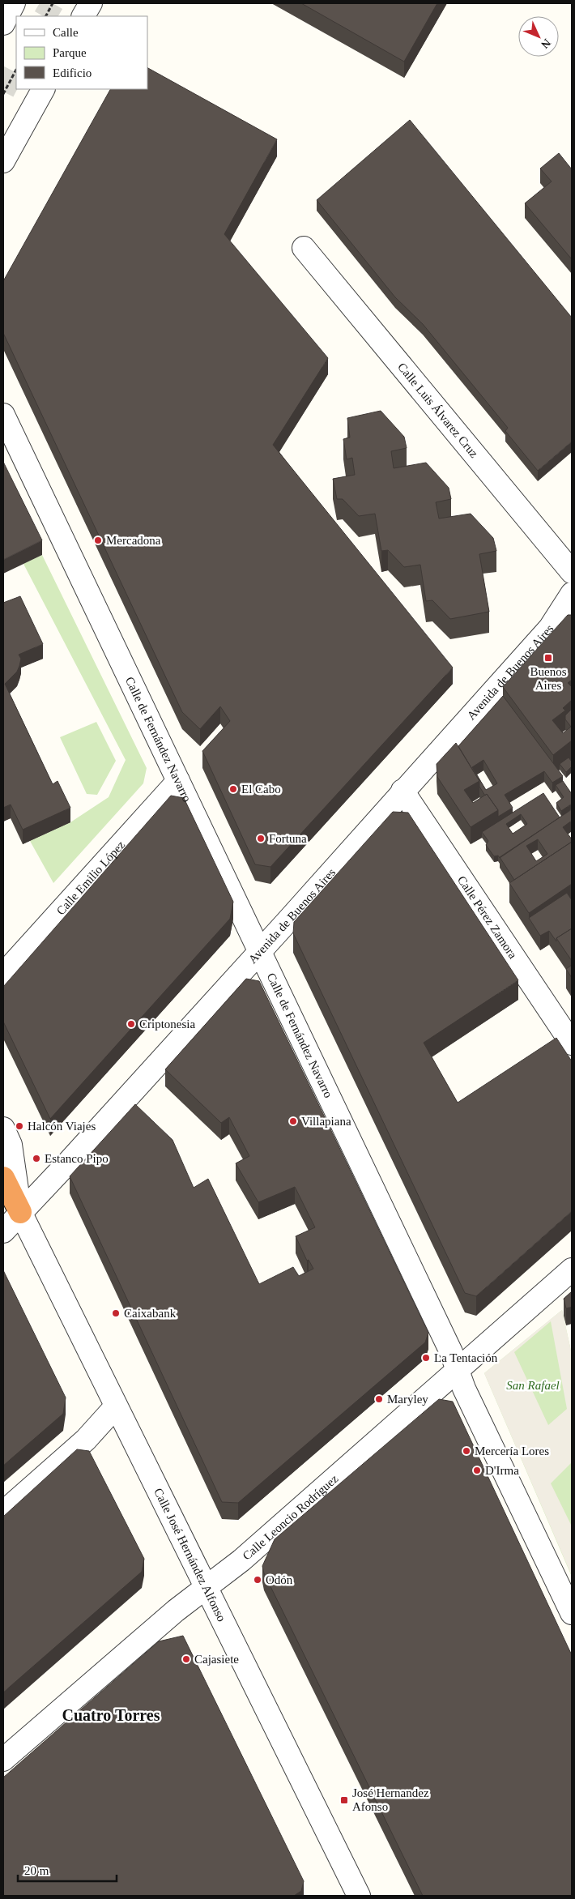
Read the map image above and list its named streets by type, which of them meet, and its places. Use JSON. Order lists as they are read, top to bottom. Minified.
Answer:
{"streets":{"street":["Calle Luis Álvarez Cruz","Avenida de Buenos Aires","Calle de Fernández Navarro","Calle Emilio López","Calle Pérez Zamora","Calle Leoncio Rodríguez","Calle José Hernández Alfonso"]},"crossings":[["Avenida de Buenos Aires","Calle de Fernández Navarro"],["Avenida de Buenos Aires","Calle Pérez Zamora"],["Avenida de Buenos Aires","Calle José Hernández Alfonso"],["Calle de Fernández Navarro","Calle Emilio López"],["Calle de Fernández Navarro","Calle Leoncio Rodríguez"],["Calle Leoncio Rodríguez","Calle José Hernández Alfonso"]],"districts":["Cuatro Torres"],"parks":["San Rafael"],"places":{"other":["Mercadona","El Cabo","Fortuna","Criptonesia","Villapiana","Halcón Viajes","Estanco Pipo","Caixabank","La Tentación","Maryley","Mercería Lores","D'Irma","Odón","Cajasiete"],"transit":["Buenos Aires","José Hernandez Afonso"]},"legend":["Calle","Parque","Edificio"],"scale_bar":"20 m","north":"bottom right"}
